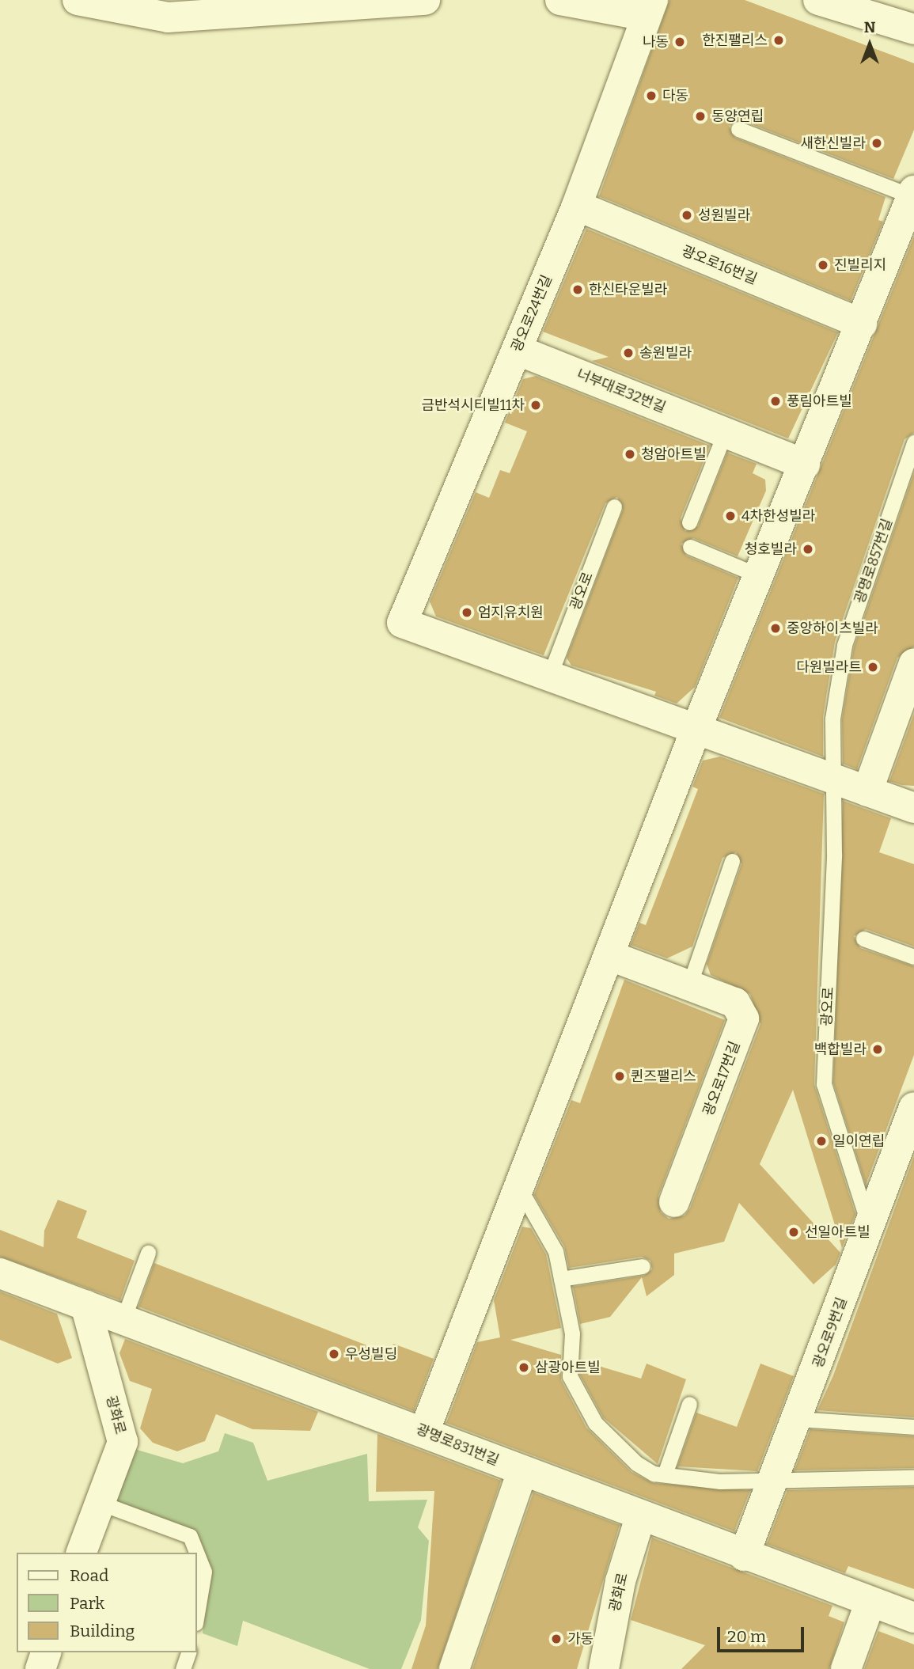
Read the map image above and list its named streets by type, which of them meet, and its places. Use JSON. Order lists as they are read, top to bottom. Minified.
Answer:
{"streets":{"street":["광오로16번길","광오로24번길","너부대로32번길","광오로17번길","광오로9번길","광화로","광명로831번길"],"lane":["광명로857번길","광오로"]},"crossings":[["광오로16번길","광오로24번길"],["광오로24번길","너부대로32번길"],["광오로24번길","광오로"],["광명로857번길","광오로"],["광오로","광오로9번길"],["광오로9번길","광명로831번길"],["광화로","광명로831번길"]],"places":["한진팰리스","나동","다동","동양연립","새한신빌라","성원빌라","진빌리지","한신타운빌라","송원빌라","풍림아트빌","금반석시티빌11차","청암아트빌","4차한성빌라","청호빌라","엄지유치원","중앙하이츠빌라","다원빌라트","백합빌라","퀸즈팰리스","일이연립","선일아트빌","우성빌딩","삼광아트빌","가동"],"legend":["Road","Park","Building"],"scale_bar":"20 m","north":"top"}
